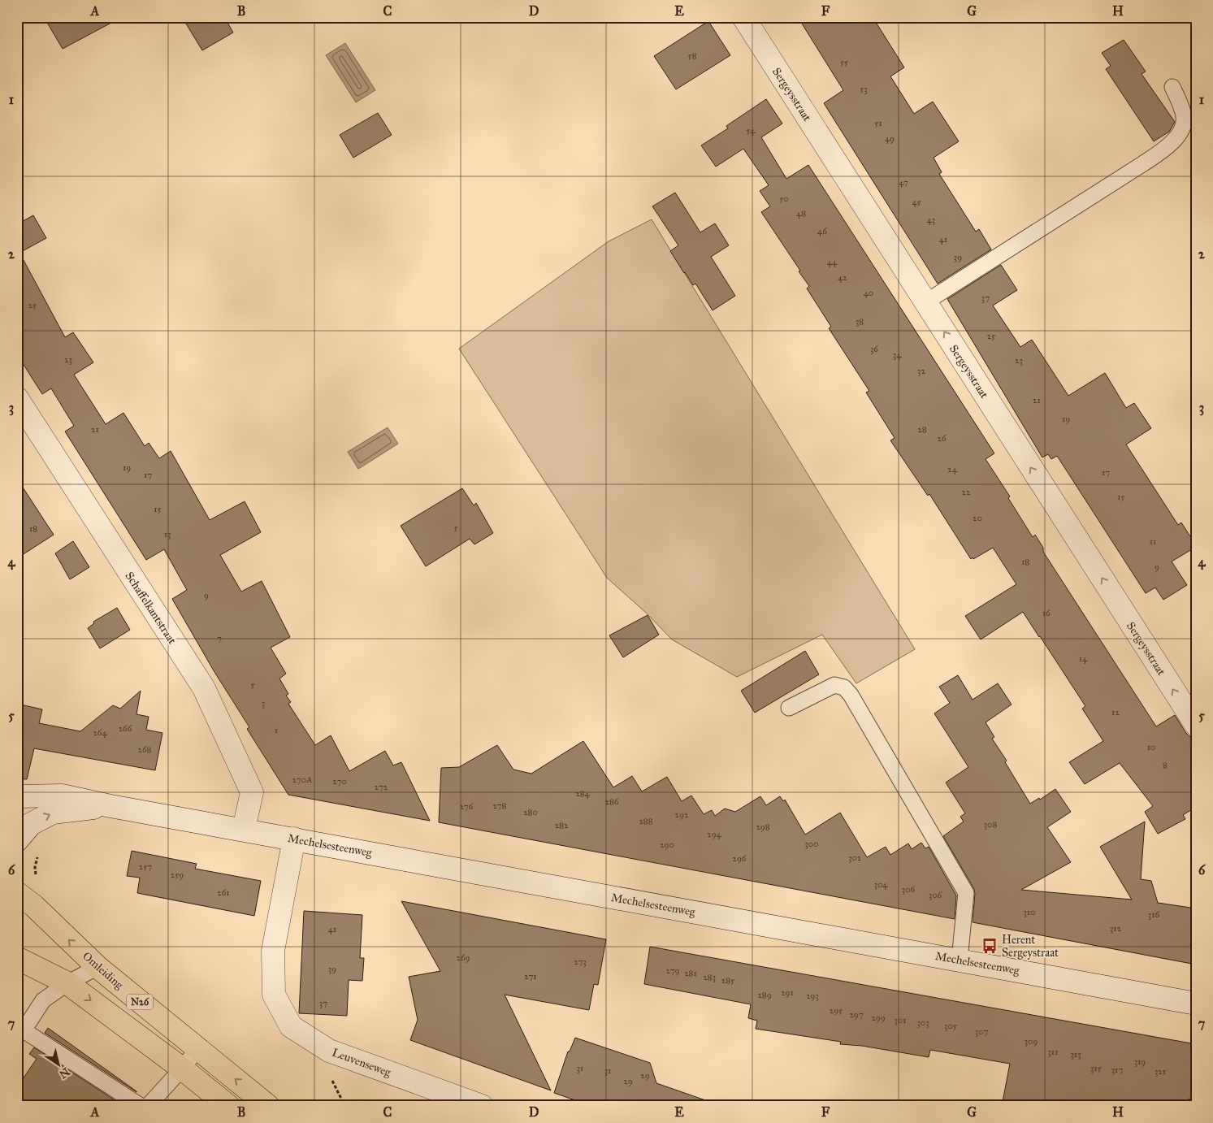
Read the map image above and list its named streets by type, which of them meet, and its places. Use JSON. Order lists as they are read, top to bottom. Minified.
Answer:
{"streets":{"main road":["Omleiding","N26"],"street":["Sergeysstraat","Schaffelkantstraat","Mechelsesteenweg","Leuvenseweg"]},"crossings":[["Schaffelkantstraat","Mechelsesteenweg"],["Mechelsesteenweg","Leuvenseweg"]],"one_way":["Sergeysstraat"],"places":{"bus stop":["Herent Sergeystraat"]},"house_numbers":["58","55","53","51","54","49","47","50","45","48","43","46","41","39","44","42","40","37","25","38","25","36","34","23","23","32","21","19","21","28","26","19","24","17","17","22","15","15","20","5","18","13","11","18","9","9","16","7","14","5","3","12","266","1","264","10","268","8","270A","270","272","284","286","278","276","280","292","288","308","282","298","294","300","290","302","296","257","259","304","306","261","306","310","316","312","41","269","273","39","279","281","271","283","285","291","289","293","37","295","297","299","301","303","305","307","309","311","313","319","31","315","317","31","321","29","29"],"north":"bottom right","grid":{"columns":["A","B","C","D","E","F","G","H"],"rows":["1","2","3","4","5","6","7"]}}
